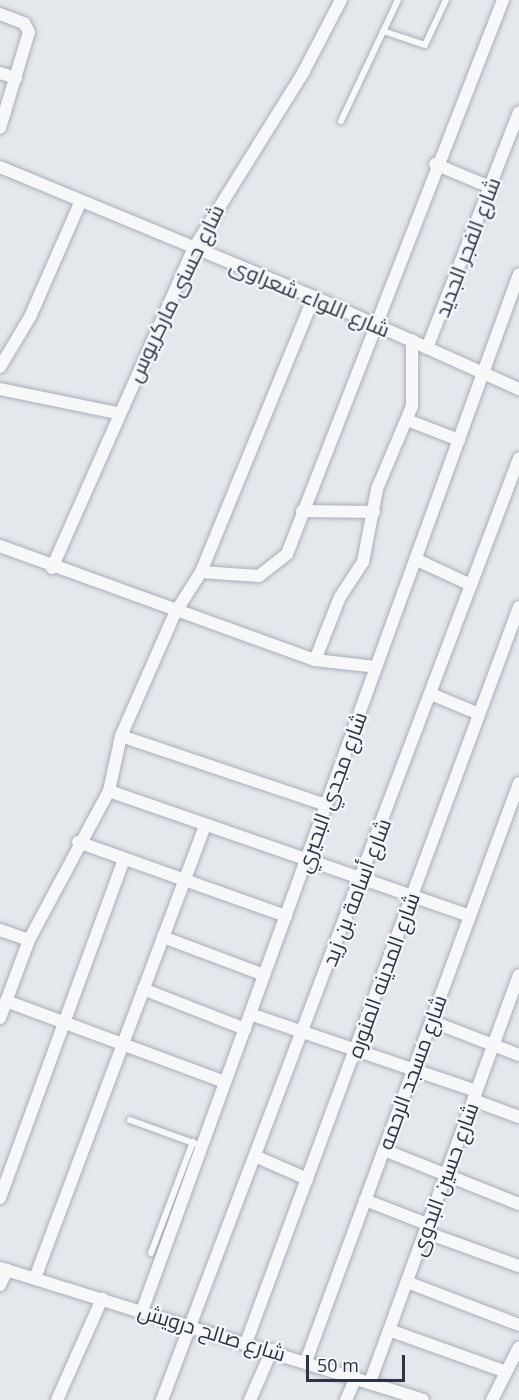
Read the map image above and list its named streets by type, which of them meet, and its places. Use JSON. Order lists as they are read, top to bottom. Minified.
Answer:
{"streets":{"street":["شارع الفجر الجديد","شارع حسنى ماركريوس","شارع اللواء شعراوى","شارع مجدي البحيري","شارع أسامة بن زيد","شارع المدينه المنوره","شارع مسجد الرحمه","شارع حسين البدوى","شارع صالح درويش"]},"crossings":[["شارع الفجر الجديد","شارع اللواء شعراوى"],["شارع حسنى ماركريوس","شارع اللواء شعراوى"],["شارع اللواء شعراوى","شارع مجدي البحيري"],["شارع مجدي البحيري","شارع صالح درويش"],["شارع أسامة بن زيد","شارع صالح درويش"],["شارع المدينه المنوره","شارع صالح درويش"],["شارع مسجد الرحمه","شارع صالح درويش"],["شارع حسين البدوى","شارع صالح درويش"]],"scale_bar":"50 m"}
